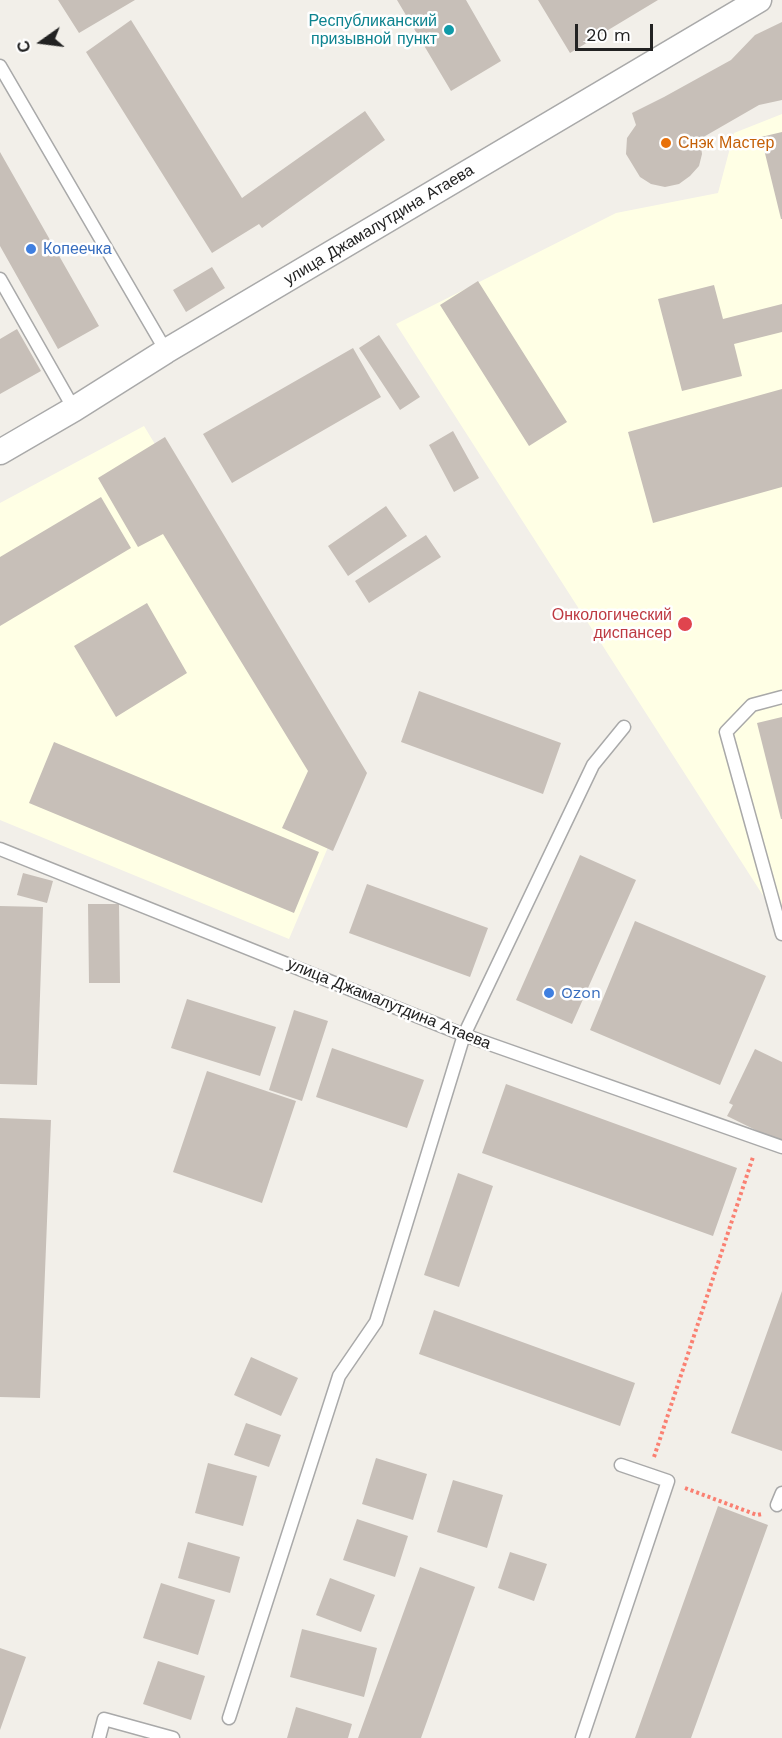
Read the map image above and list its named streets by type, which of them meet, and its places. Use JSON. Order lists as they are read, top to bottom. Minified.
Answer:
{"streets":{"street":["улица Джамалутдина Атаева"]},"places":["Республиканский призывной пункт","Снэк Мастер","Копеечка","Онкологический диспансер","Ozon"],"scale_bar":"20 m","north":"left"}
